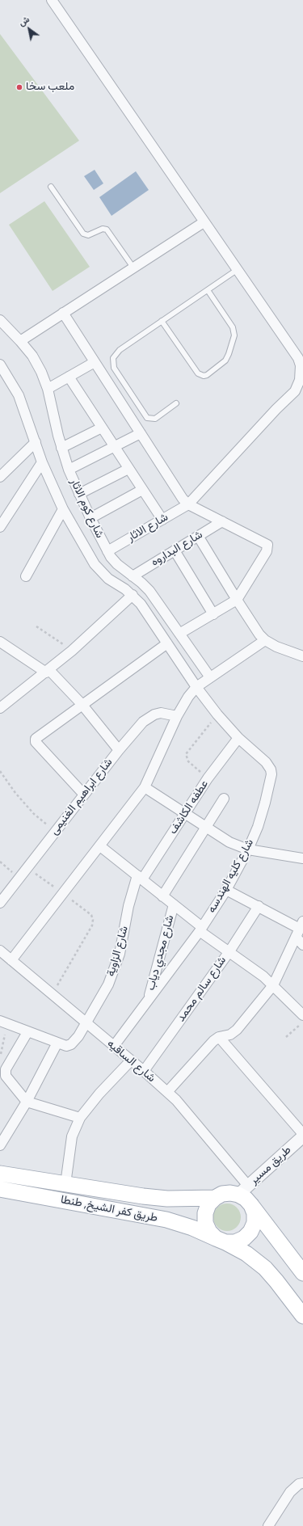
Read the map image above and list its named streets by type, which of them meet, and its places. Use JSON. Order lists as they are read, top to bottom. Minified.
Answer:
{"streets":{"main road":["طريق كفر الشيخ, طنطا"],"street":["شارع كوم الاثار","شارع الاثار","شارع البداروه","شارع ابراهيم الغنيمى","عطفه الكاشف","شارع كليه الهندسه","شارع الزاوية","شارع مجدي دياب","شارع سالم محمد","شارع الساقيه","طريق مسير"]},"crossings":[["شارع كوم الاثار","شارع الاثار"],["شارع كوم الاثار","شارع البداروه"],["شارع كوم الاثار","شارع كليه الهندسه"],["عطفه الكاشف","شارع كليه الهندسه"],["عطفه الكاشف","شارع الزاوية"],["شارع كليه الهندسه","شارع مجدي دياب"],["شارع كليه الهندسه","شارع الساقيه"],["شارع الزاوية","شارع الساقيه"],["شارع سالم محمد","شارع الساقيه"],["شارع الساقيه","طريق مسير"],["شارع الساقيه","طريق كفر الشيخ, طنطا"],["طريق مسير","طريق كفر الشيخ, طنطا"]],"places":["ملعب سخا"],"north":"top left"}
